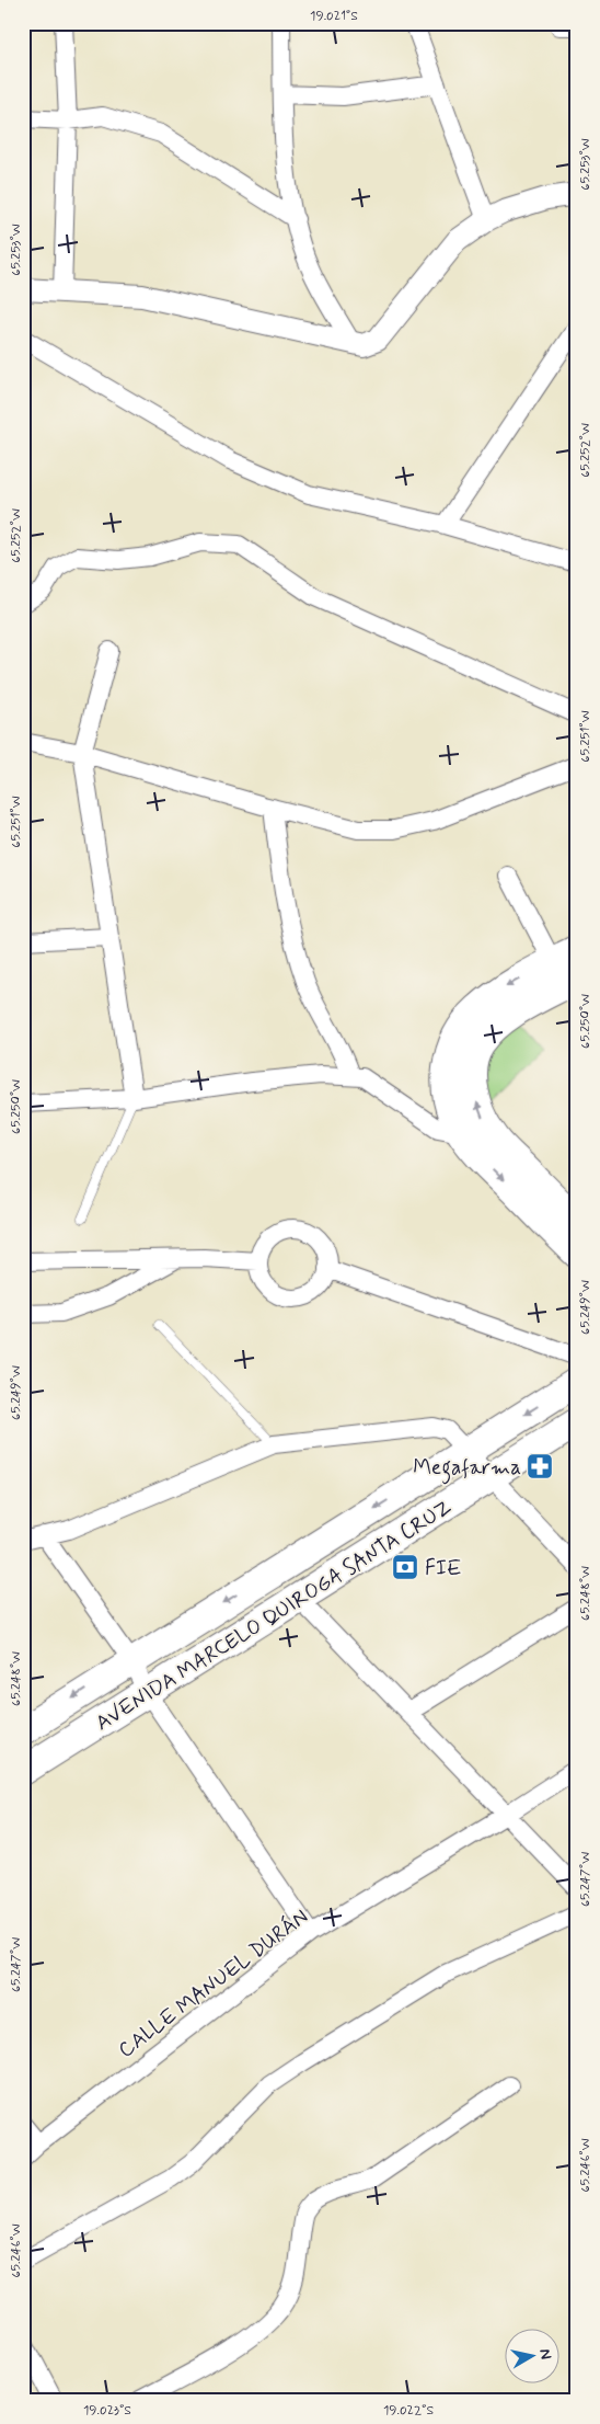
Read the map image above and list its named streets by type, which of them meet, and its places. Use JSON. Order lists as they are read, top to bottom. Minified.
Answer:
{"streets":{"highway":["AVENIDA MARCELO QUIROGA SANTA CRUZ"],"street":["CALLE MANUEL DURÁN"]},"places":{"pharmacy":["Megafarma"],"bank":["FIE"]},"north":"right","coordinates":["19.021°S","65.253°W","65.252°W","65.251°W","65.250°W","65.249°W","65.248°W","65.247°W","65.246°W","19.023°S","19.022°S"]}
